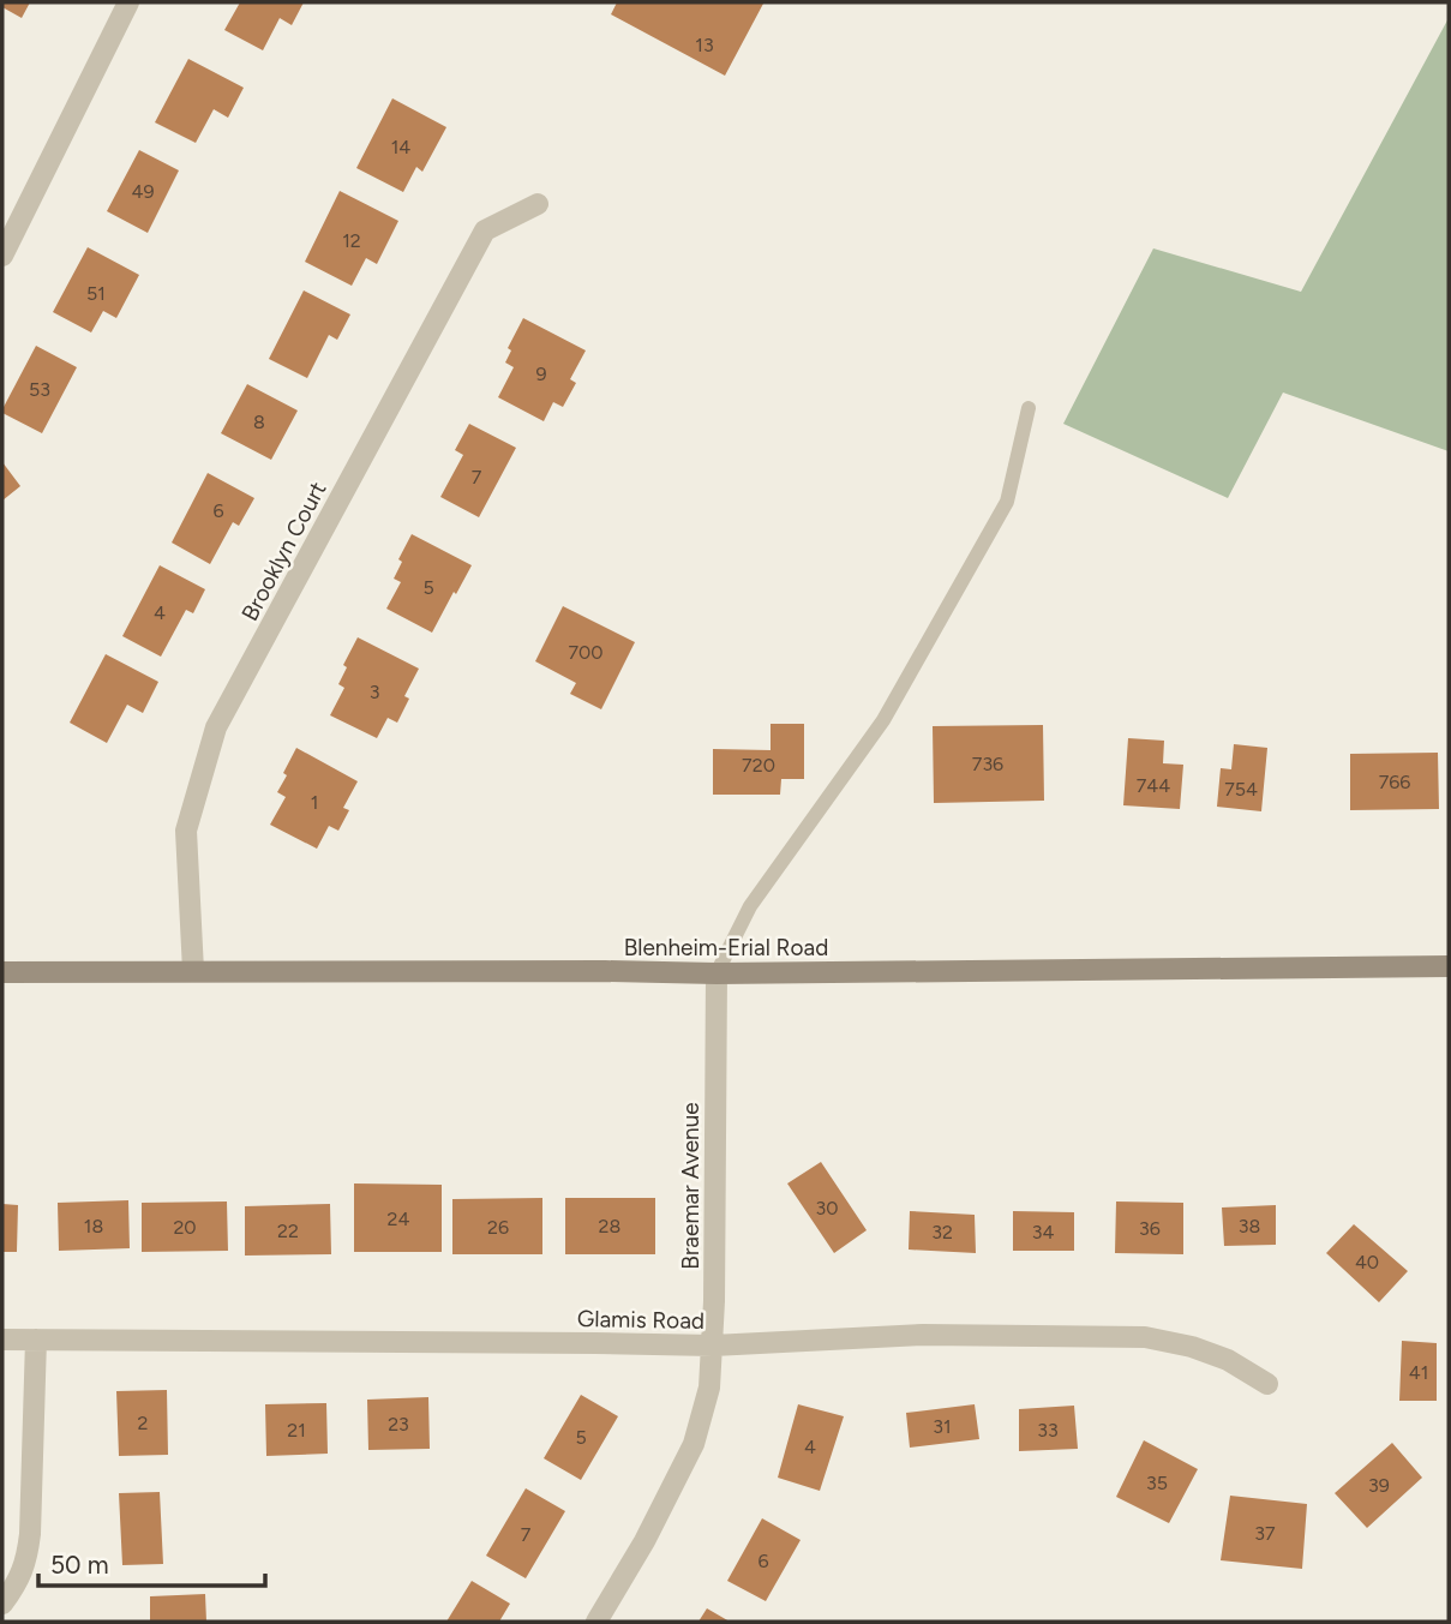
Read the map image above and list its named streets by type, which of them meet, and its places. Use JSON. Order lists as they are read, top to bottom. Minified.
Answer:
{"streets":{"main road":["Blenheim-Erial Road"],"street":["Brooklyn Court","Braemar Avenue","Glamis Road"]},"crossings":[["Brooklyn Court","Blenheim-Erial Road"],["Blenheim-Erial Road","Braemar Avenue"],["Braemar Avenue","Glamis Road"]],"house_numbers":["13","14","49","12","51","9","53","8","7","6","5","4","700","3","736","720","766","744","754","1","30","24","18","28","38","20","26","36","22","32","34","40","41","2","23","31","21","33","5","4","35","39","37","7","6"],"scale_bar":"50 m"}
